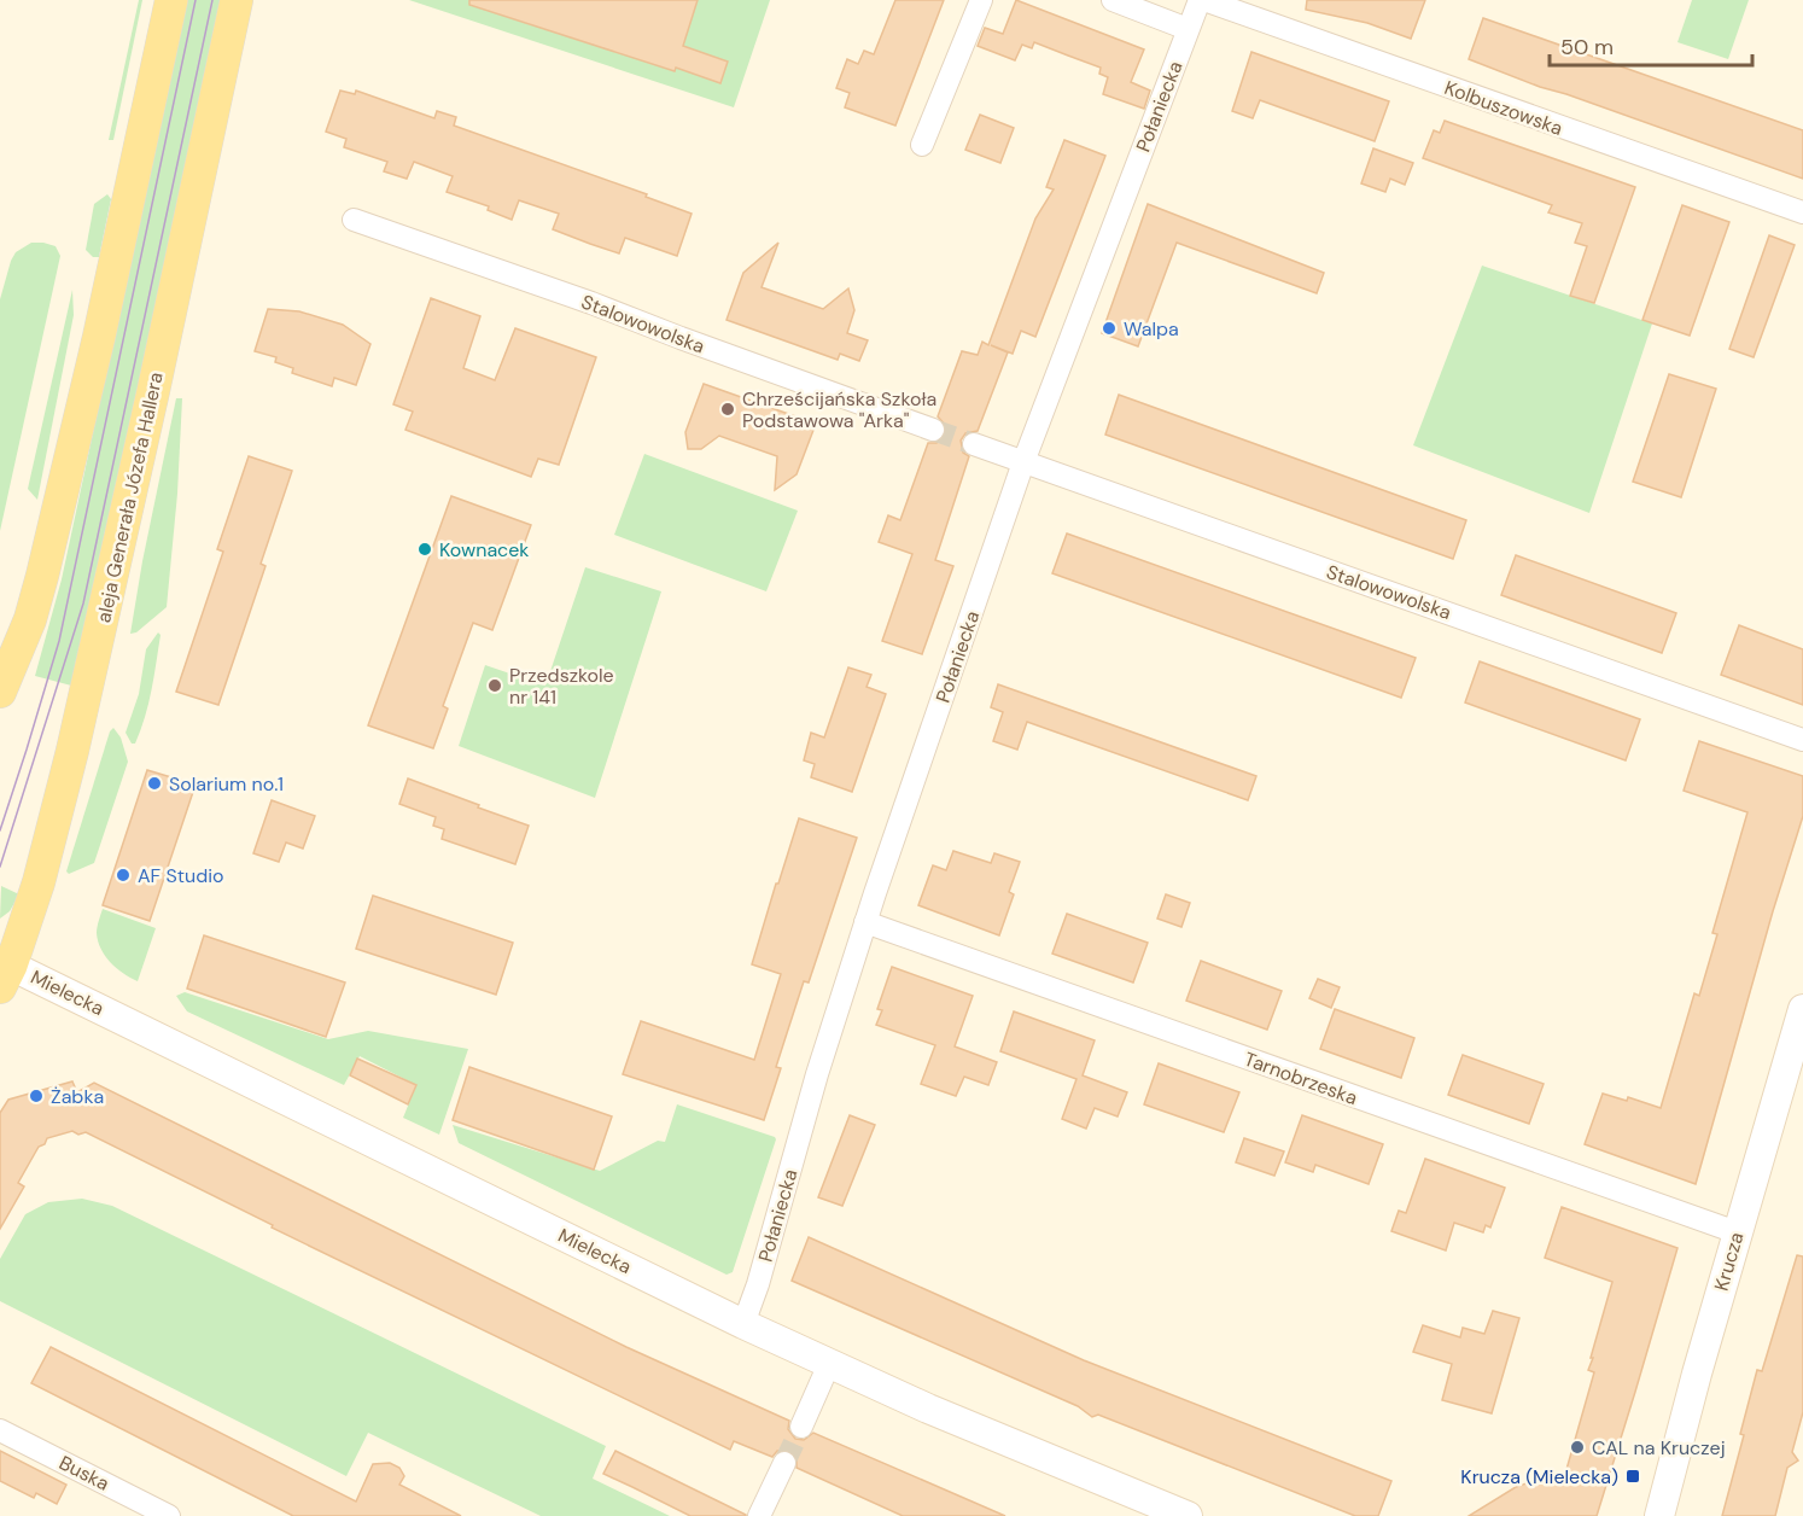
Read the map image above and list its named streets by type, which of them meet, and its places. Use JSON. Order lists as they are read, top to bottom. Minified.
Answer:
{"streets":{"main road":["aleja Generała Józefa Hallera"],"street":["Połaniecka","Kolbuszowska","Stalowowolska","Mielecka","Tarnobrzeska","Krucza","Buska"]},"crossings":[["Połaniecka","Kolbuszowska"],["Połaniecka","Stalowowolska"],["Połaniecka","Mielecka"],["Połaniecka","Tarnobrzeska"],["aleja Generała Józefa Hallera","Mielecka"],["Tarnobrzeska","Krucza"]],"places":{"other":["Walpa","Chrześcijańska Szkoła Podstawowa \"Arka\"","Kownacek","Przedszkole nr 141","Solarium no.1","AF Studio","Żabka","CAL na Kruczej"],"transit":["Krucza (Mielecka)"]},"scale_bar":"50 m"}
